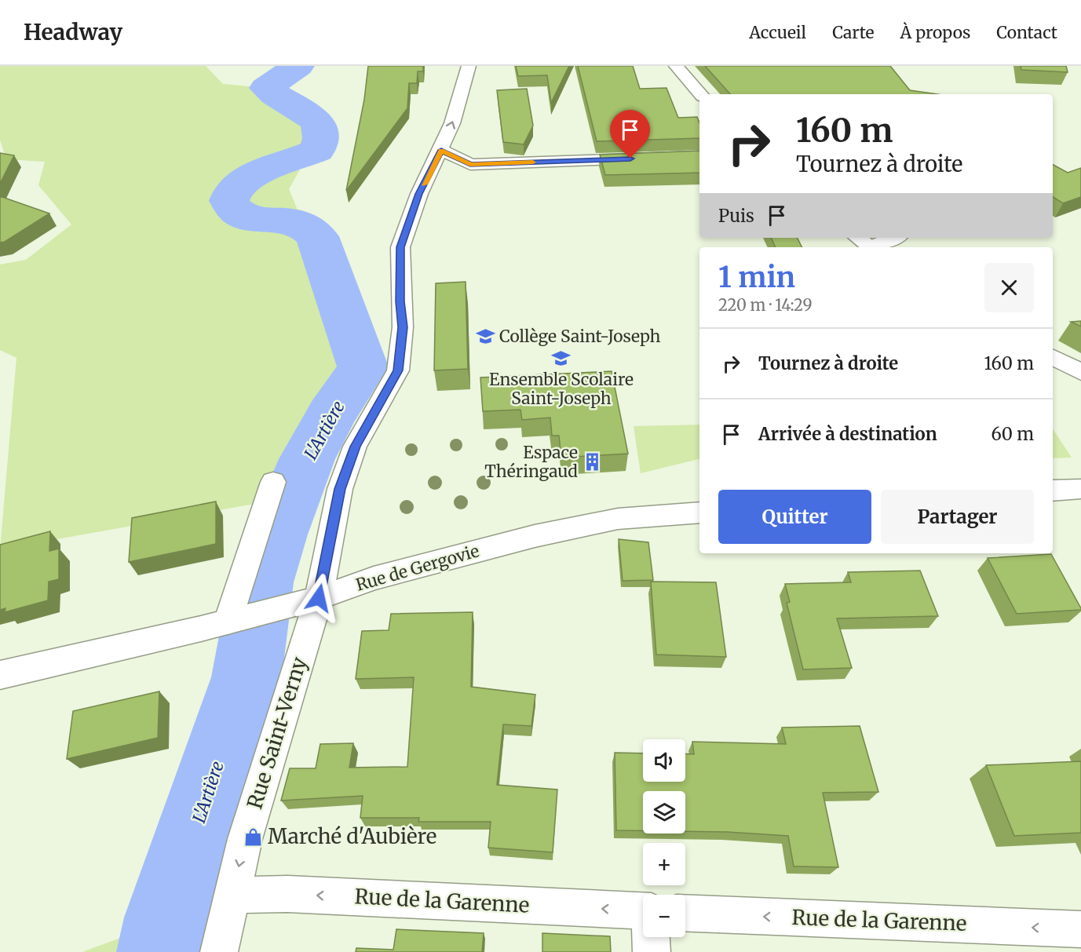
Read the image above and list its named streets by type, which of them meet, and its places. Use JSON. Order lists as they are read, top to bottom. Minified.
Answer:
{"streets":{"street":["Rue de Gergovie","Rue Saint-Verny","Rue de la Garenne"]},"crossings":[["Rue de Gergovie","Rue Saint-Verny"],["Rue Saint-Verny","Rue de la Garenne"]],"one_way":["Rue de la Garenne"],"water":["L'Artière"],"places":{"school or university":["Collège Saint-Joseph","Ensemble Scolaire Saint-Joseph"],"building":["Espace Théringaud"],"shop":["Marché d'Aubière"]},"page":{"header":"Headway","nav":["Accueil","Carte","À propos","Contact"],"turn":["160 m","Tournez à droite"],"then":"Puis","heading":["1 min","220 m · 14:29"],"list":[{"name":"Tournez à droite","value":"160 m"},{"name":"Arrivée à destination","value":"60 m"}],"buttons":["Quitter","Partager"],"map_buttons":["+","−"]}}
